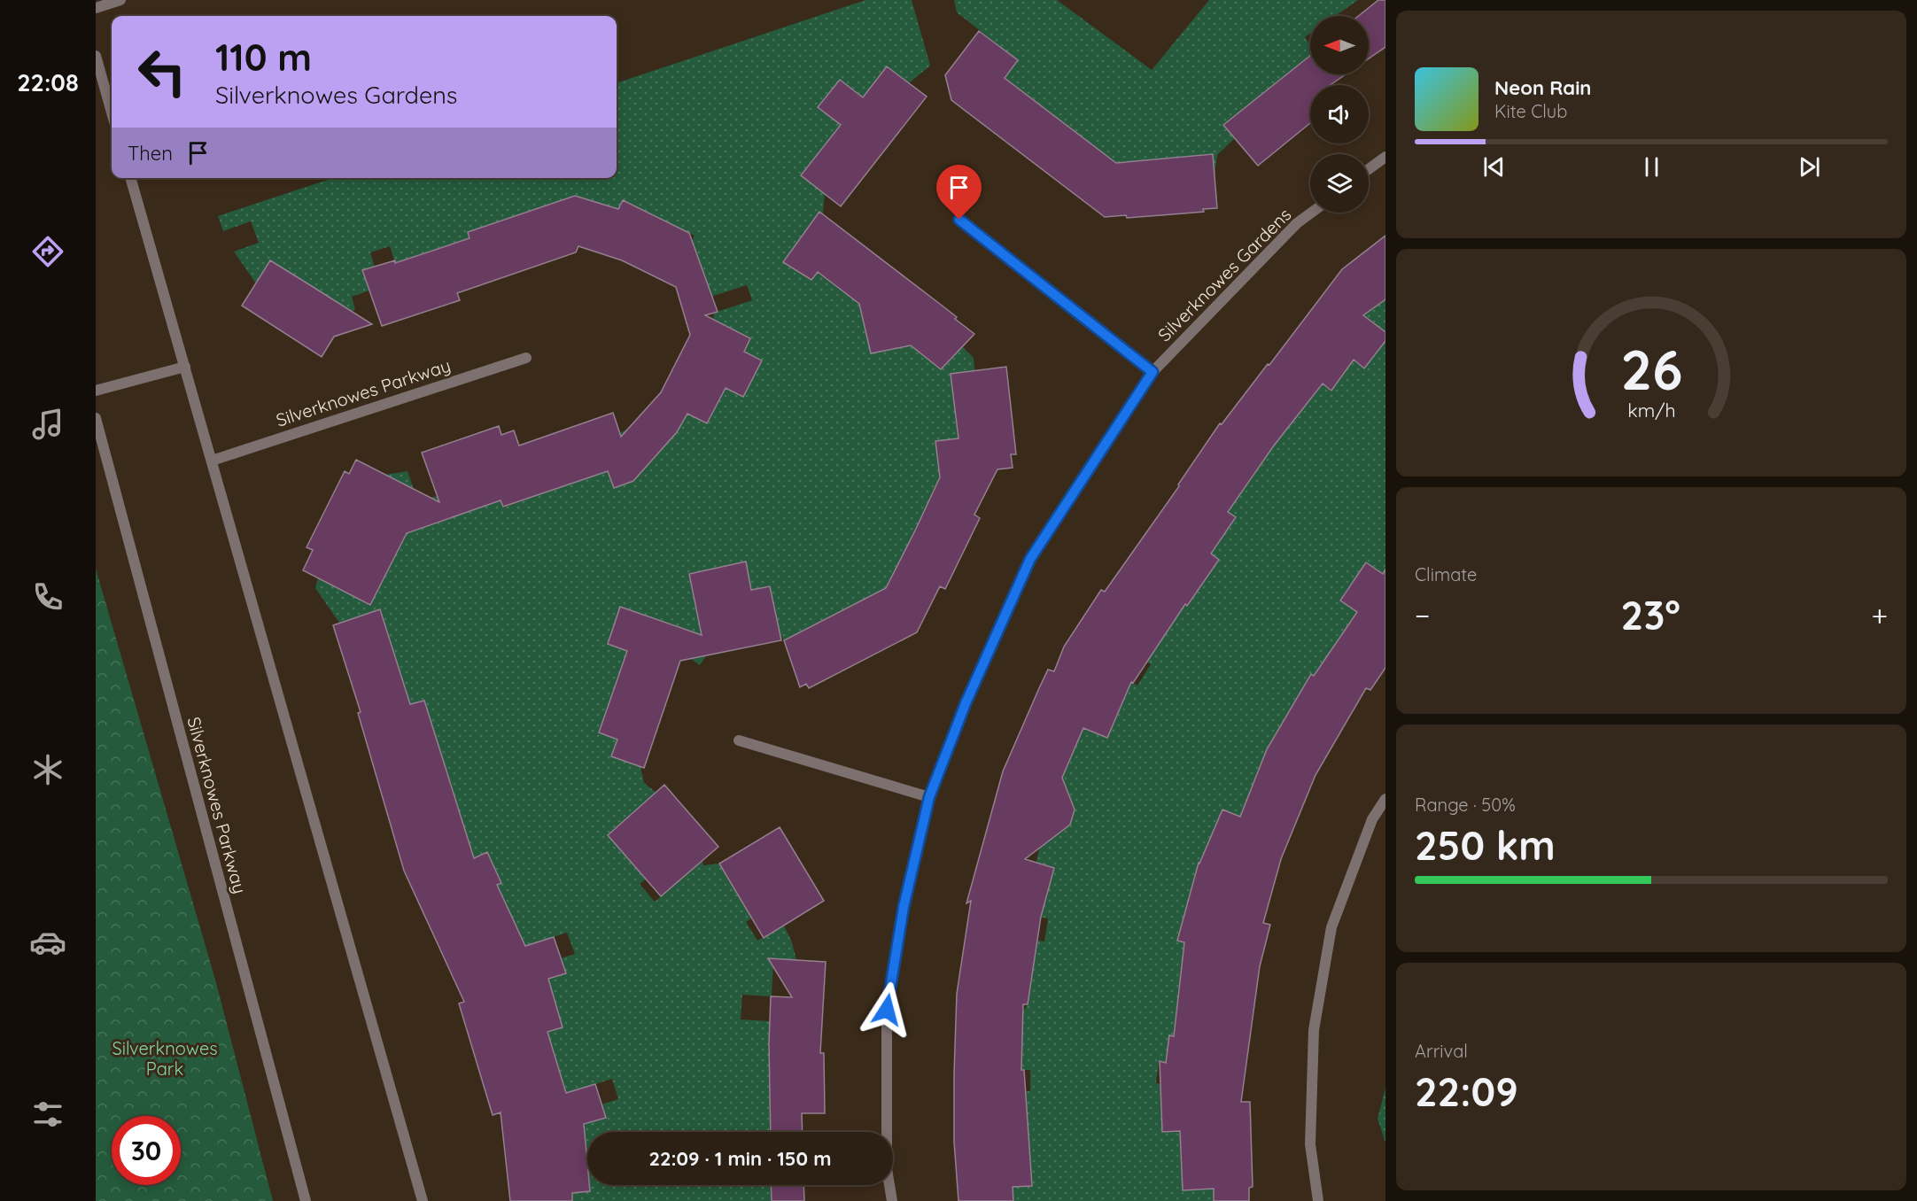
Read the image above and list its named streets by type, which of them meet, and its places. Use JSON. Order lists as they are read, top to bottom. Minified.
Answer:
{"streets":{"street":["Silverknowes Gardens","Silverknowes Parkway"]},"parks":["Silverknowes Park"],"north":"left","page":{"tabs":"22:08","turn":["110 m","Silverknowes Gardens"],"song":["Neon Rain","Kite Club"],"then":"Then","tile":["Climate",["Range · 50%","250 km"],["Arrival","22:09"]],"heat":["−","23°","+"],"limit":"30","trip":"22:09 · 1 min · 150 m","gauge":["26","km/h"]}}
